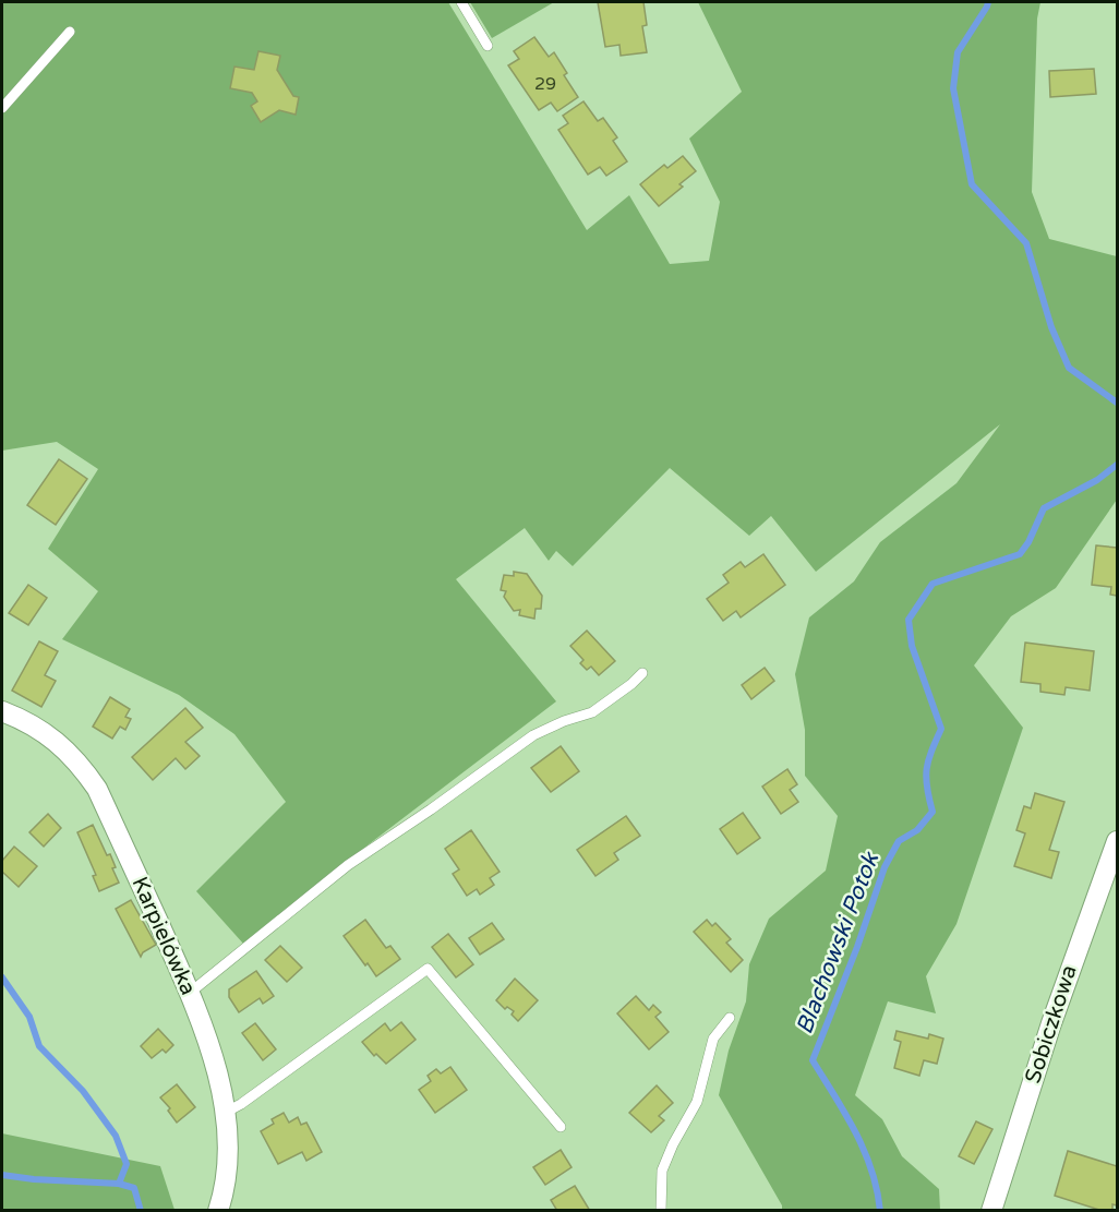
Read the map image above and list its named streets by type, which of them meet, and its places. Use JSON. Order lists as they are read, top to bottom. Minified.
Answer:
{"streets":{"street":["Karpielówka","Sobiczkowa"]},"water":["Blachowski Potok"],"house_numbers":["29"]}
